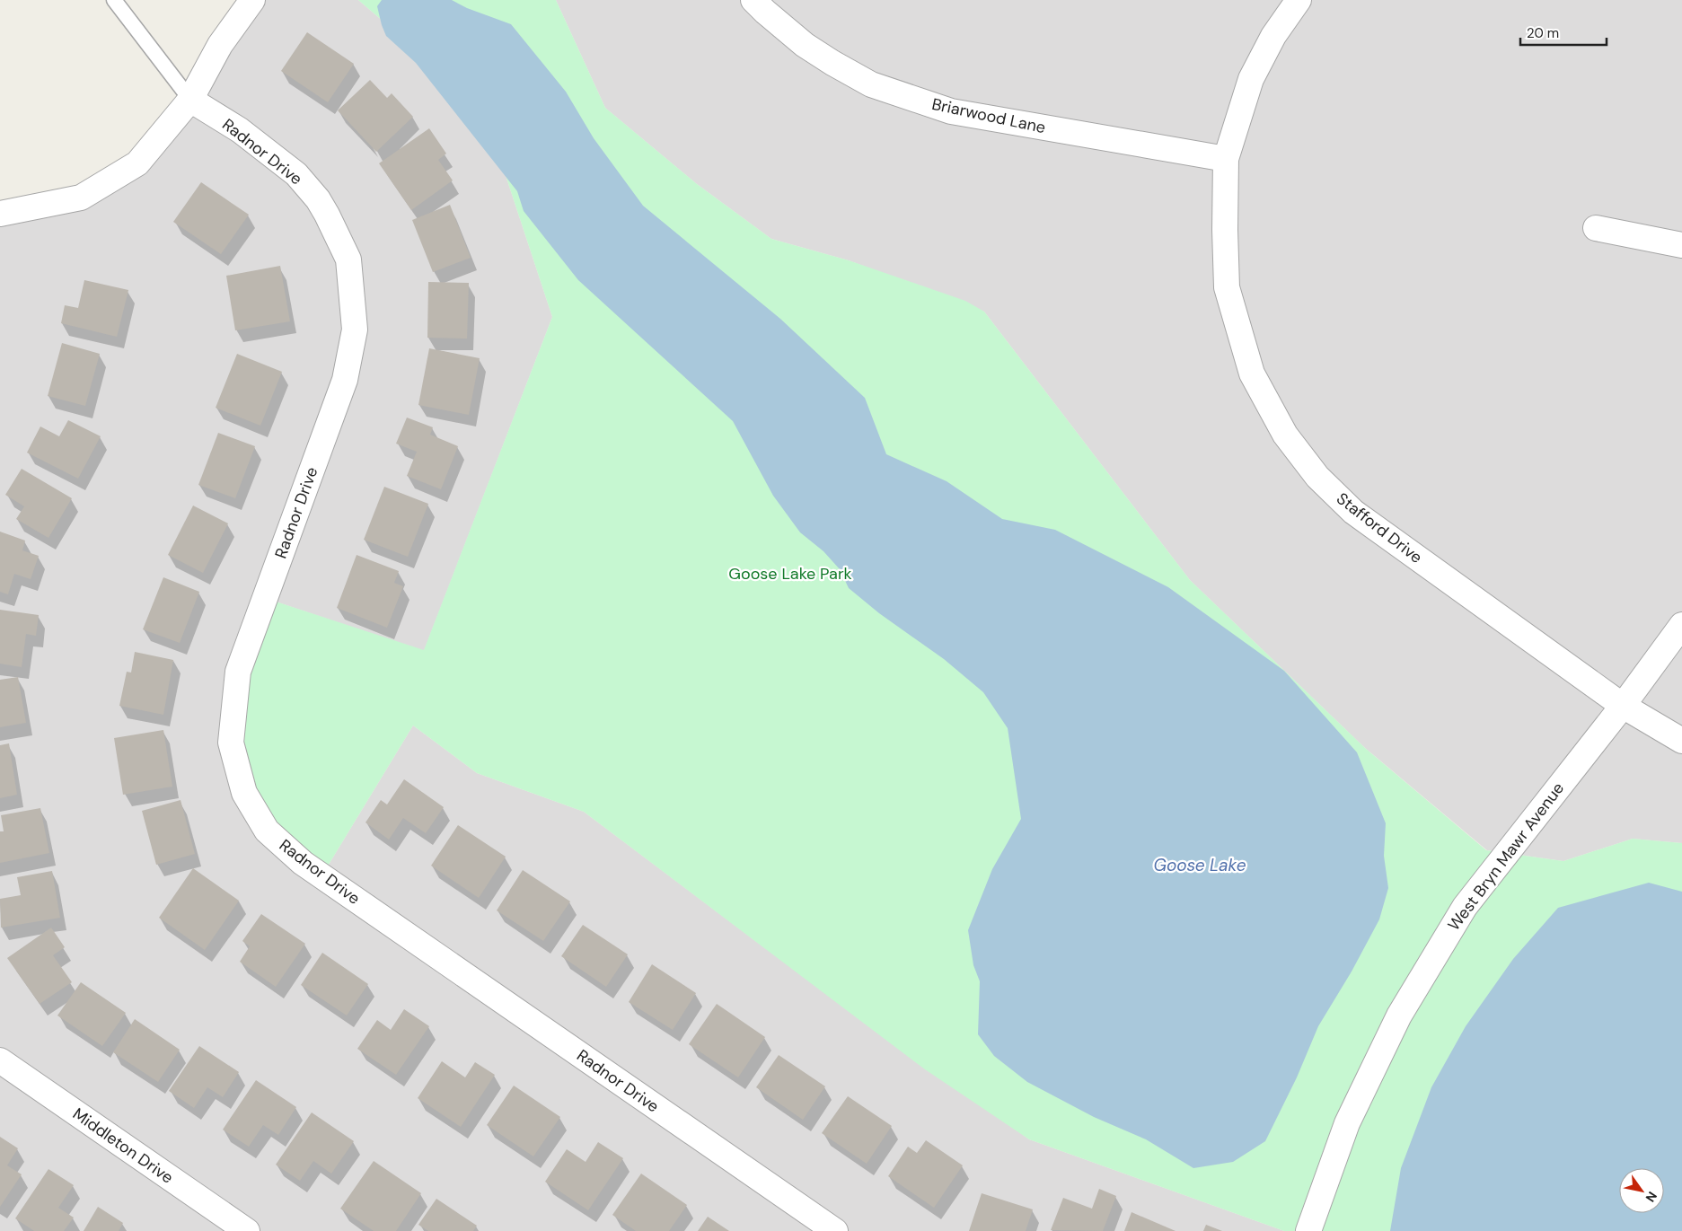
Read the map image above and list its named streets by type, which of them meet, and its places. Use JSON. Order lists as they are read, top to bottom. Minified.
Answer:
{"streets":{"street":["Briarwood Lane","Radnor Drive","Stafford Drive","West Bryn Mawr Avenue","Middleton Drive"]},"crossings":[["Briarwood Lane","Stafford Drive"],["Stafford Drive","West Bryn Mawr Avenue"]],"water":["Goose Lake"],"parks":["Goose Lake Park"],"scale_bar":"20 m","north":"bottom right"}
